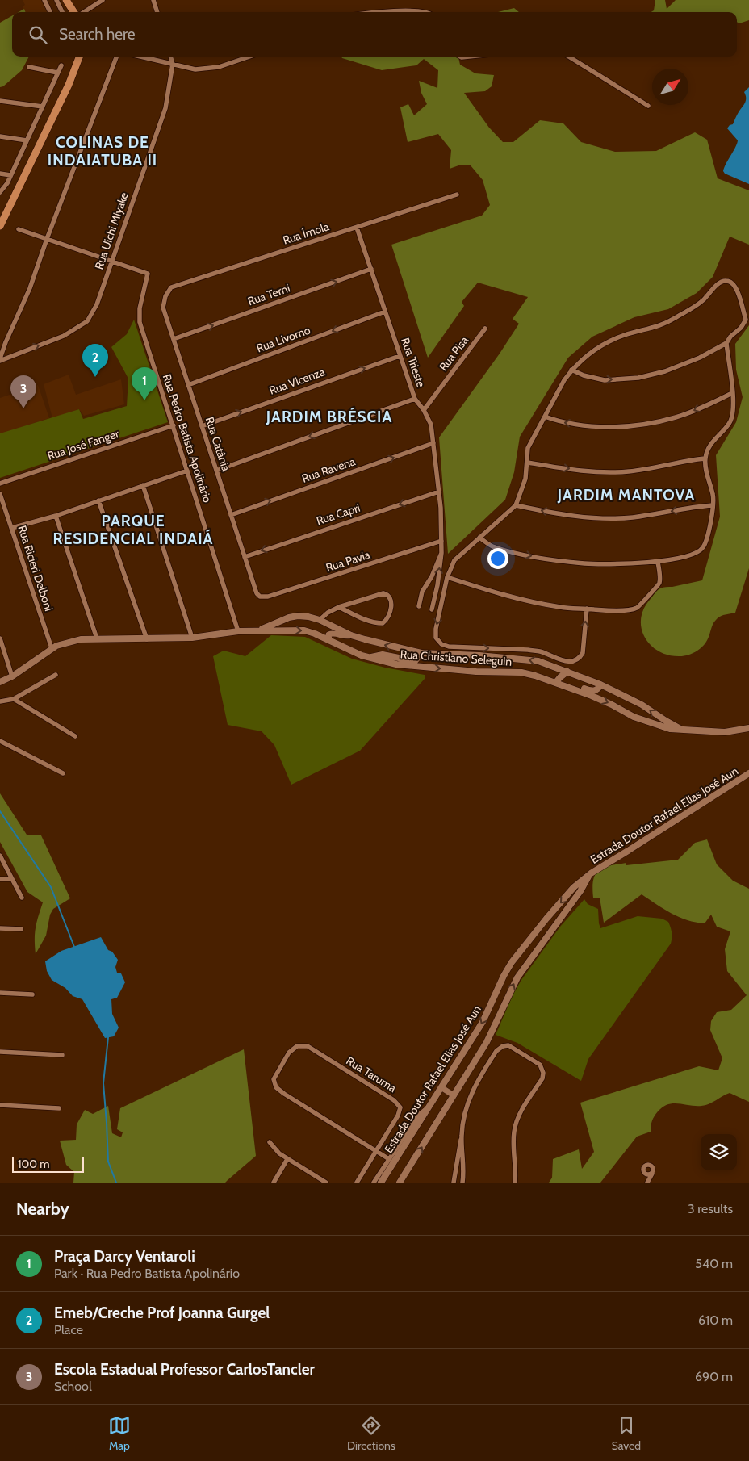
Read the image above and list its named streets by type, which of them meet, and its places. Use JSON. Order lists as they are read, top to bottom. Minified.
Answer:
{"streets":{"main road":["Rua Christiano Seleguin","Estrada Doutor Rafael Elias José Aun"],"street":["Rua Uichi Miyake","Rua Ímola","Rua Terni","Rua Livorno","Rua Pisa","Rua Trieste","Rua Vicenza","Rua Pedro Batista Apolinário","Rua Catânia","Rua José Fanger","Rua Ravena","Rua Capri","Rua Pavia","Rua Ricieri Delboni","Rua Taruma"]},"crossings":[["Rua Uichi Miyake","Rua Pedro Batista Apolinário"],["Rua Ímola","Rua Trieste"],["Rua Ímola","Rua Catânia"],["Rua Terni","Rua Trieste"],["Rua Terni","Rua Catânia"],["Rua Livorno","Rua Trieste"],["Rua Livorno","Rua Catânia"],["Rua Pisa","Rua Trieste"],["Rua Trieste","Rua Vicenza"],["Rua Trieste","Rua Ravena"],["Rua Trieste","Rua Capri"],["Rua Trieste","Rua Pavia"],["Rua Vicenza","Rua Catânia"],["Rua Pedro Batista Apolinário","Rua José Fanger"],["Rua Pedro Batista Apolinário","Rua Christiano Seleguin"],["Rua Catânia","Rua Ravena"],["Rua Catânia","Rua Capri"],["Rua Catânia","Rua Pavia"],["Rua Ricieri Delboni","Rua Christiano Seleguin"]],"one_way":["Rua Uichi Miyake","Rua Terni","Rua Livorno","Rua Vicenza","Rua Ravena","Rua Capri"],"districts":["COLINAS DE INDAIATUBA II","JARDIM BRÉSCIA","JARDIM MANTOVA","PARQUE RESIDENCIAL INDAIÁ"],"scale_bar":"100 m","north":"top right","page":{"search":"Search here","pins":["2","1","3"],"scale":"100 m","heading":["Nearby","3 results"],"list":[{"mark":"1","name":"Praça Darcy Ventaroli","note":"Park · Rua Pedro Batista Apolinário","value":"540 m"},{"mark":"2","name":"Emeb/Creche Prof Joanna Gurgel","note":"Place","value":"610 m"},{"mark":"3","name":"Escola Estadual Professor CarlosTancler","note":"School","value":"690 m"}],"nav":["Map","Directions","Saved"]}}
